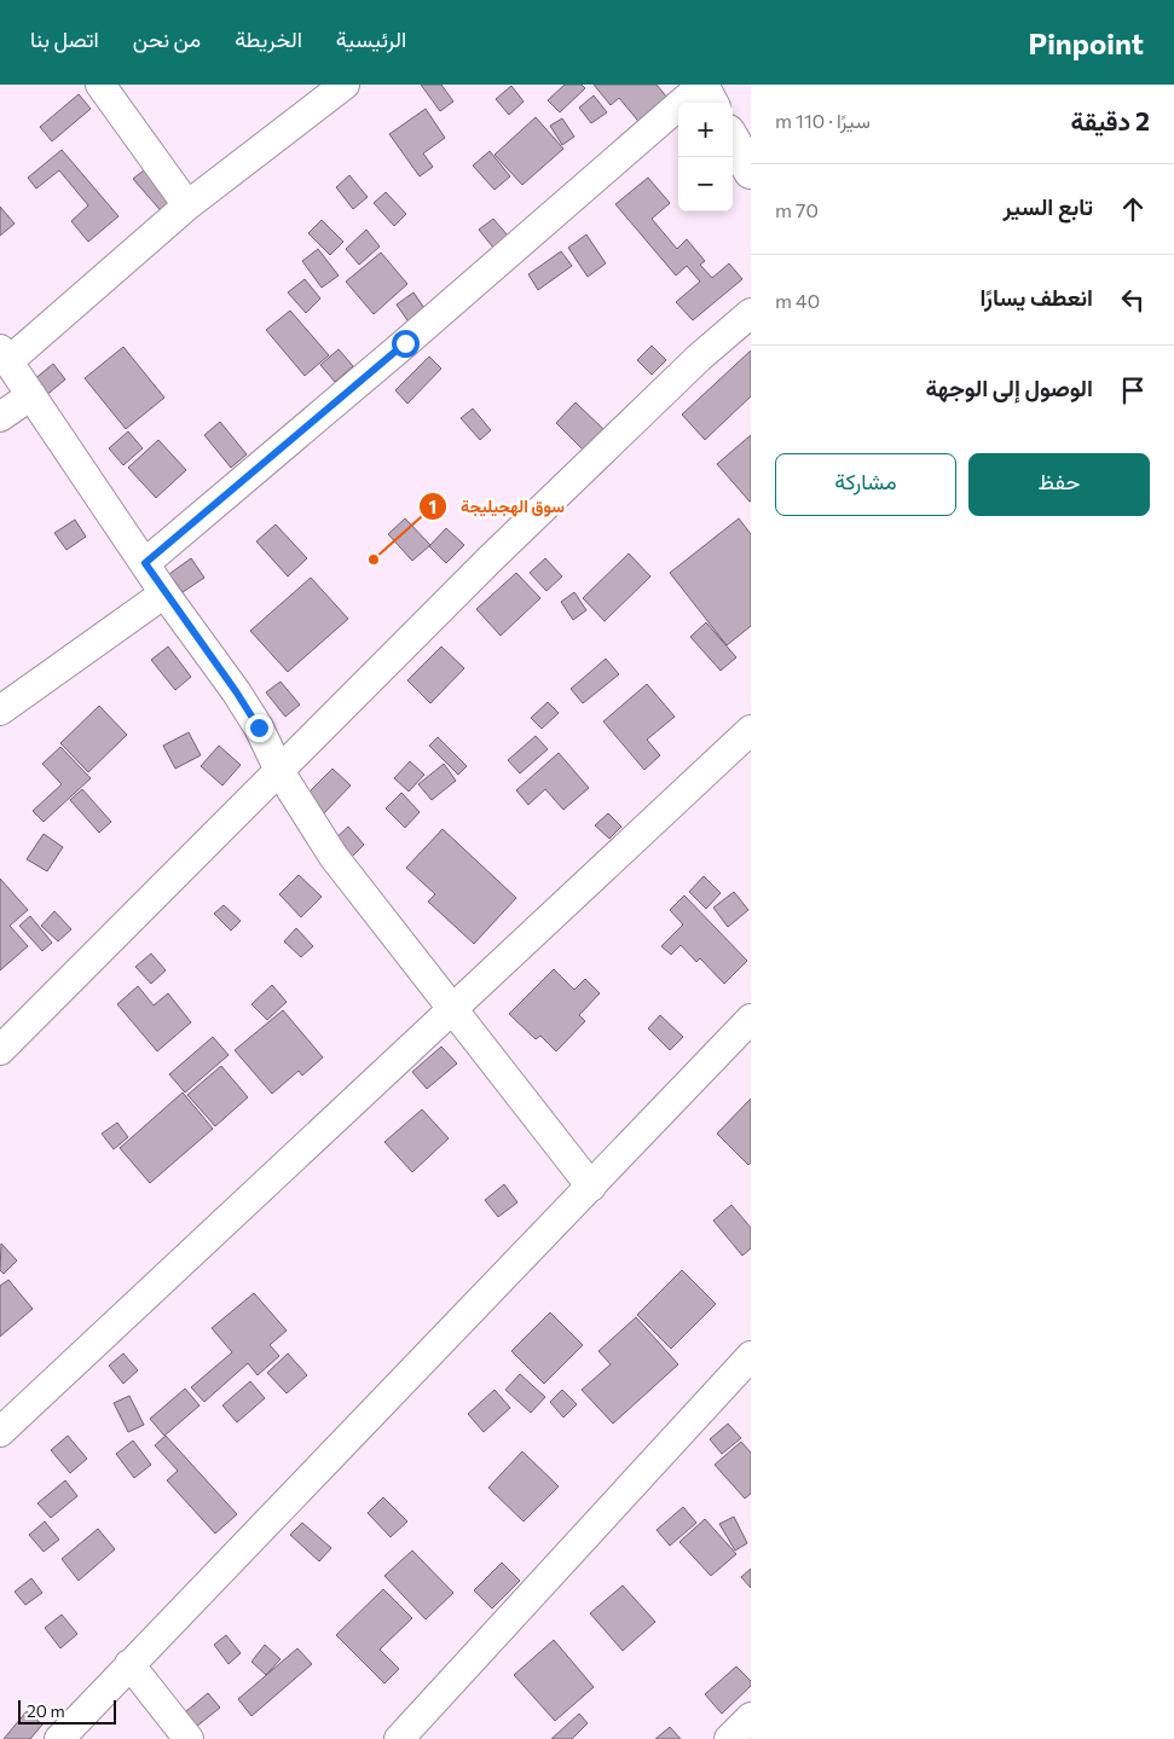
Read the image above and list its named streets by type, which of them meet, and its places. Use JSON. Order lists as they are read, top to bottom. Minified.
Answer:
{"places":["سوق الهجيليجة"],"scale_bar":"20 m","page":{"header":"Pinpoint","nav":["الرئيسية","الخريطة","من نحن","اتصل بنا"],"heading":["2 دقيقة","سيرًا · 110 m"],"map_buttons":["+","−"],"list":[["تابع السير","70 m"],["انعطف يسارًا","40 m"],"الوصول إلى الوجهة"],"buttons":["حفظ","مشاركة"],"scale":"20 m"}}
